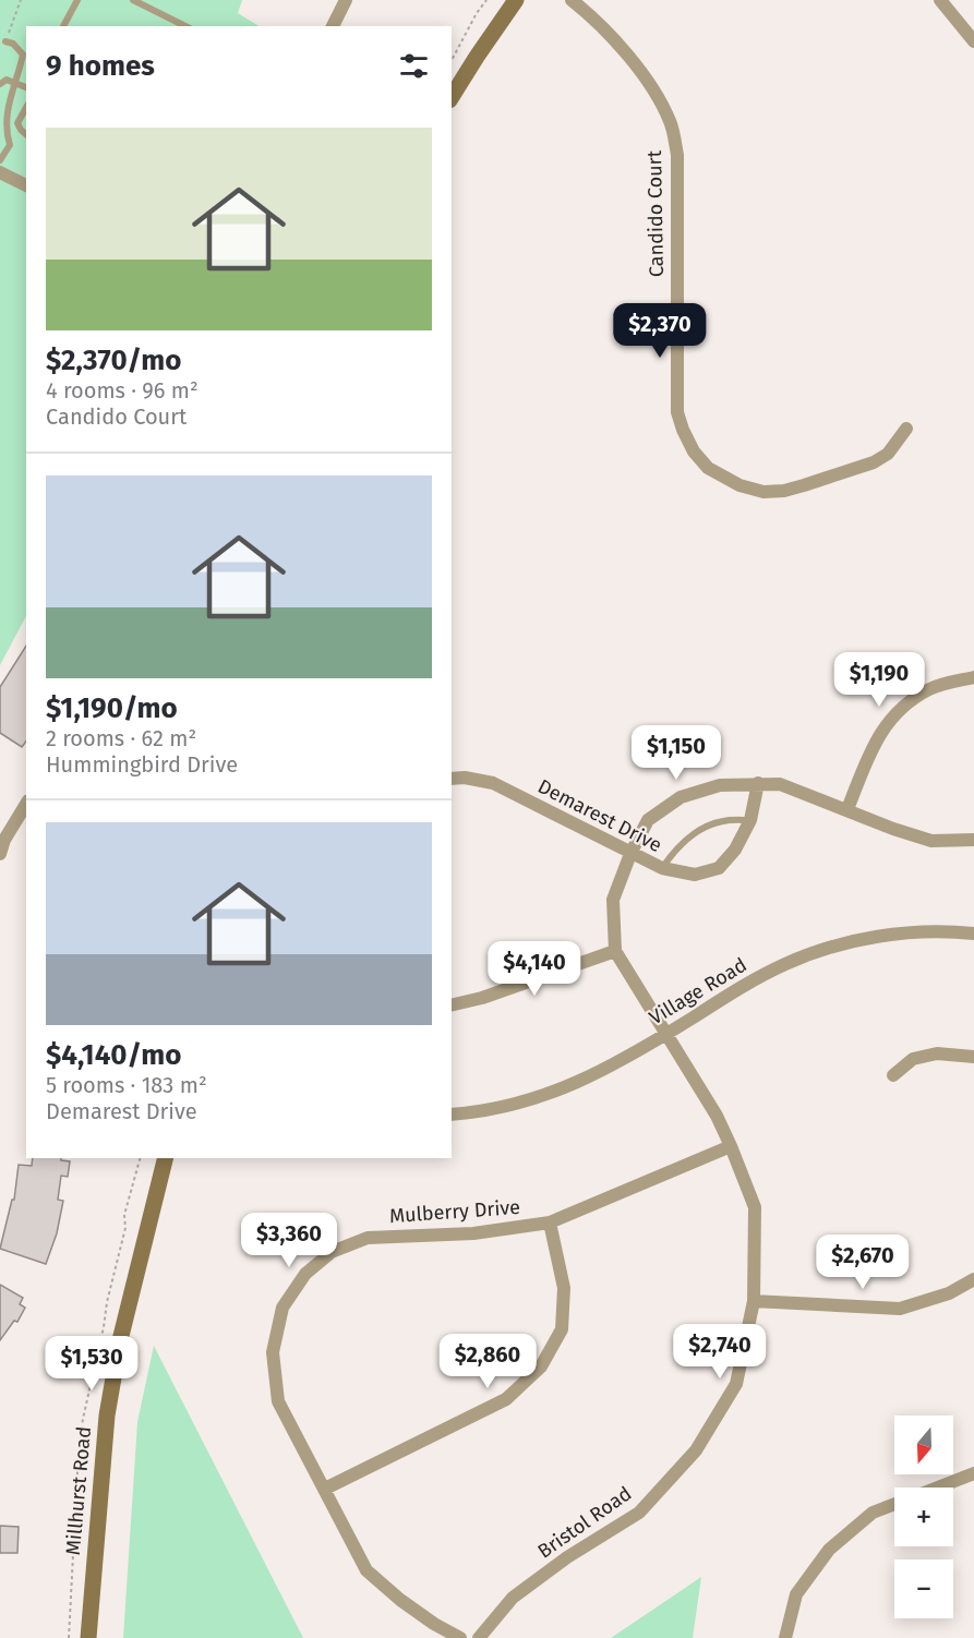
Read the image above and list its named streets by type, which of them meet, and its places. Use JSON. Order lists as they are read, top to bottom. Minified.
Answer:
{"streets":{"street":["Candido Court","Demarest Drive","Village Road","Mulberry Drive","Millhurst Road","Bristol Road"]},"crossings":[["Village Road","Bristol Road"],["Mulberry Drive","Bristol Road"]],"north":"bottom","page":{"heading":"9 homes","list":[{"name":"$2,370/mo","note":"4 rooms · 96 m² · Candido Court"},{"name":"$1,190/mo","note":"2 rooms · 62 m² · Hummingbird Drive"},{"name":"$4,140/mo","note":"5 rooms · 183 m² · Demarest Drive"}],"price":["$2,370","$1,190","$1,150","$4,140","$3,360","$2,670","$2,740","$2,860","$1,530"],"map_buttons":["+","−"]}}
